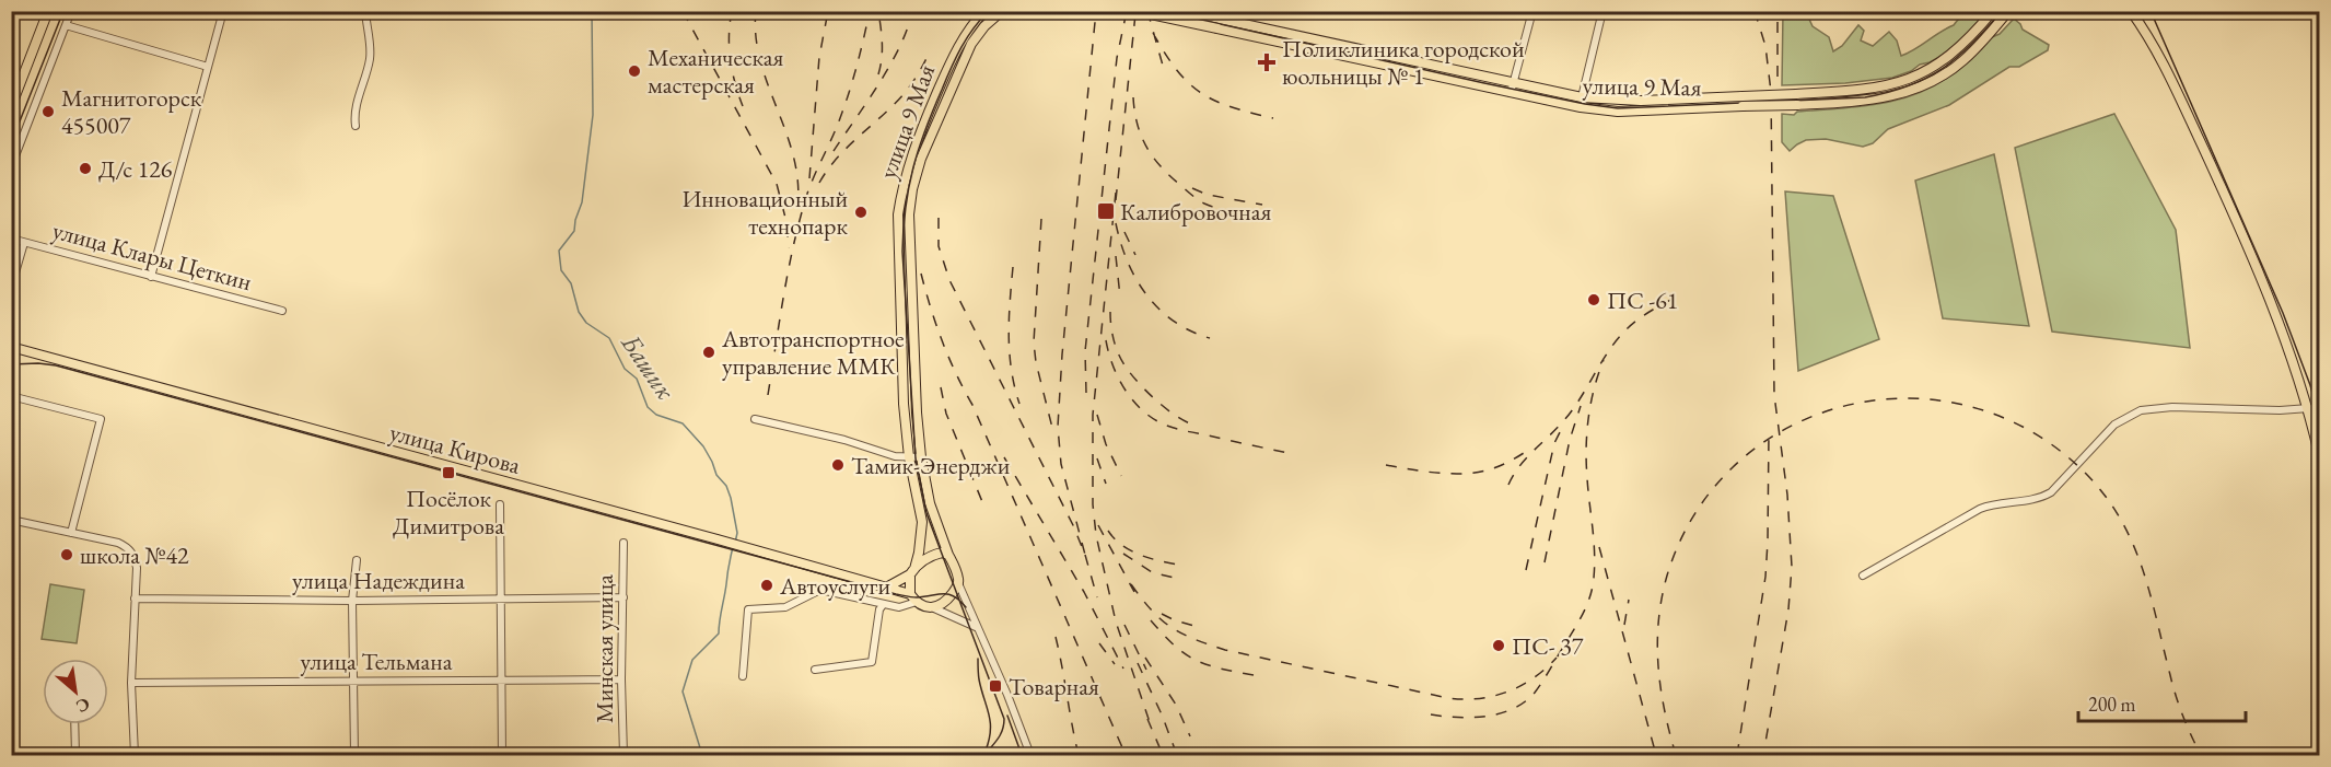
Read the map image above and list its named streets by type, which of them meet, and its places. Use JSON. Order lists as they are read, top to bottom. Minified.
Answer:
{"streets":{"main road":["улица 9 Мая","улица Кирова"],"street":["улица Клары Цеткин","улица Надеждина","Минская улица","улица Тельмана"]},"crossings":[["улица 9 Мая","улица Кирова"],["улица Надеждина","Минская улица"],["Минская улица","улица Тельмана"]],"water":["Башик"],"places":{"health":["Поликлиника городской юольницы № 1"],"other":["Механическая мастерская","Магнитогорск 455007","Д/с 126","Инновационный технопарк","ПС -61","Автотранспортное управление ММК","Тамик-Энерджи","школа №42","Автоуслуги","ПС- 37"],"transit":["Калибровочная","Посёлок Димитрова","Товарная"]},"scale_bar":"200 m","north":"bottom right"}
